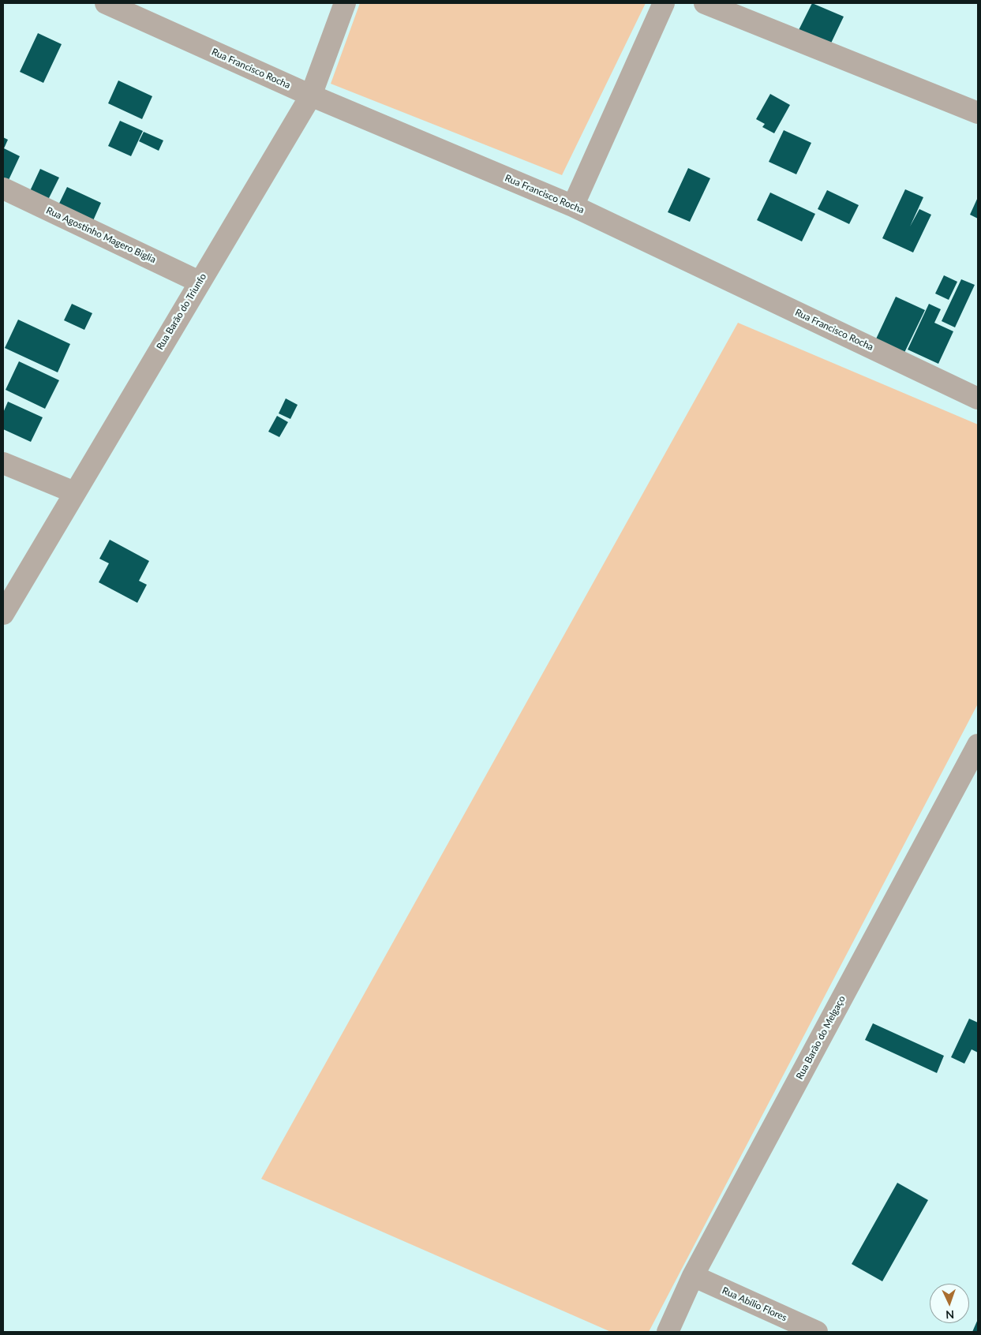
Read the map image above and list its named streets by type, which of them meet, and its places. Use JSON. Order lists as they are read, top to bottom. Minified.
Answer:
{"streets":{"street":["Rua Francisco Rocha","Rua Agostinho Magero Biglia","Rua Barão do Triunfo","Rua Barão do Melgaço","Rua Abílio Flores"]},"crossings":[["Rua Francisco Rocha","Rua Barão do Triunfo"],["Rua Agostinho Magero Biglia","Rua Barão do Triunfo"],["Rua Barão do Melgaço","Rua Abílio Flores"]],"north":"bottom"}
